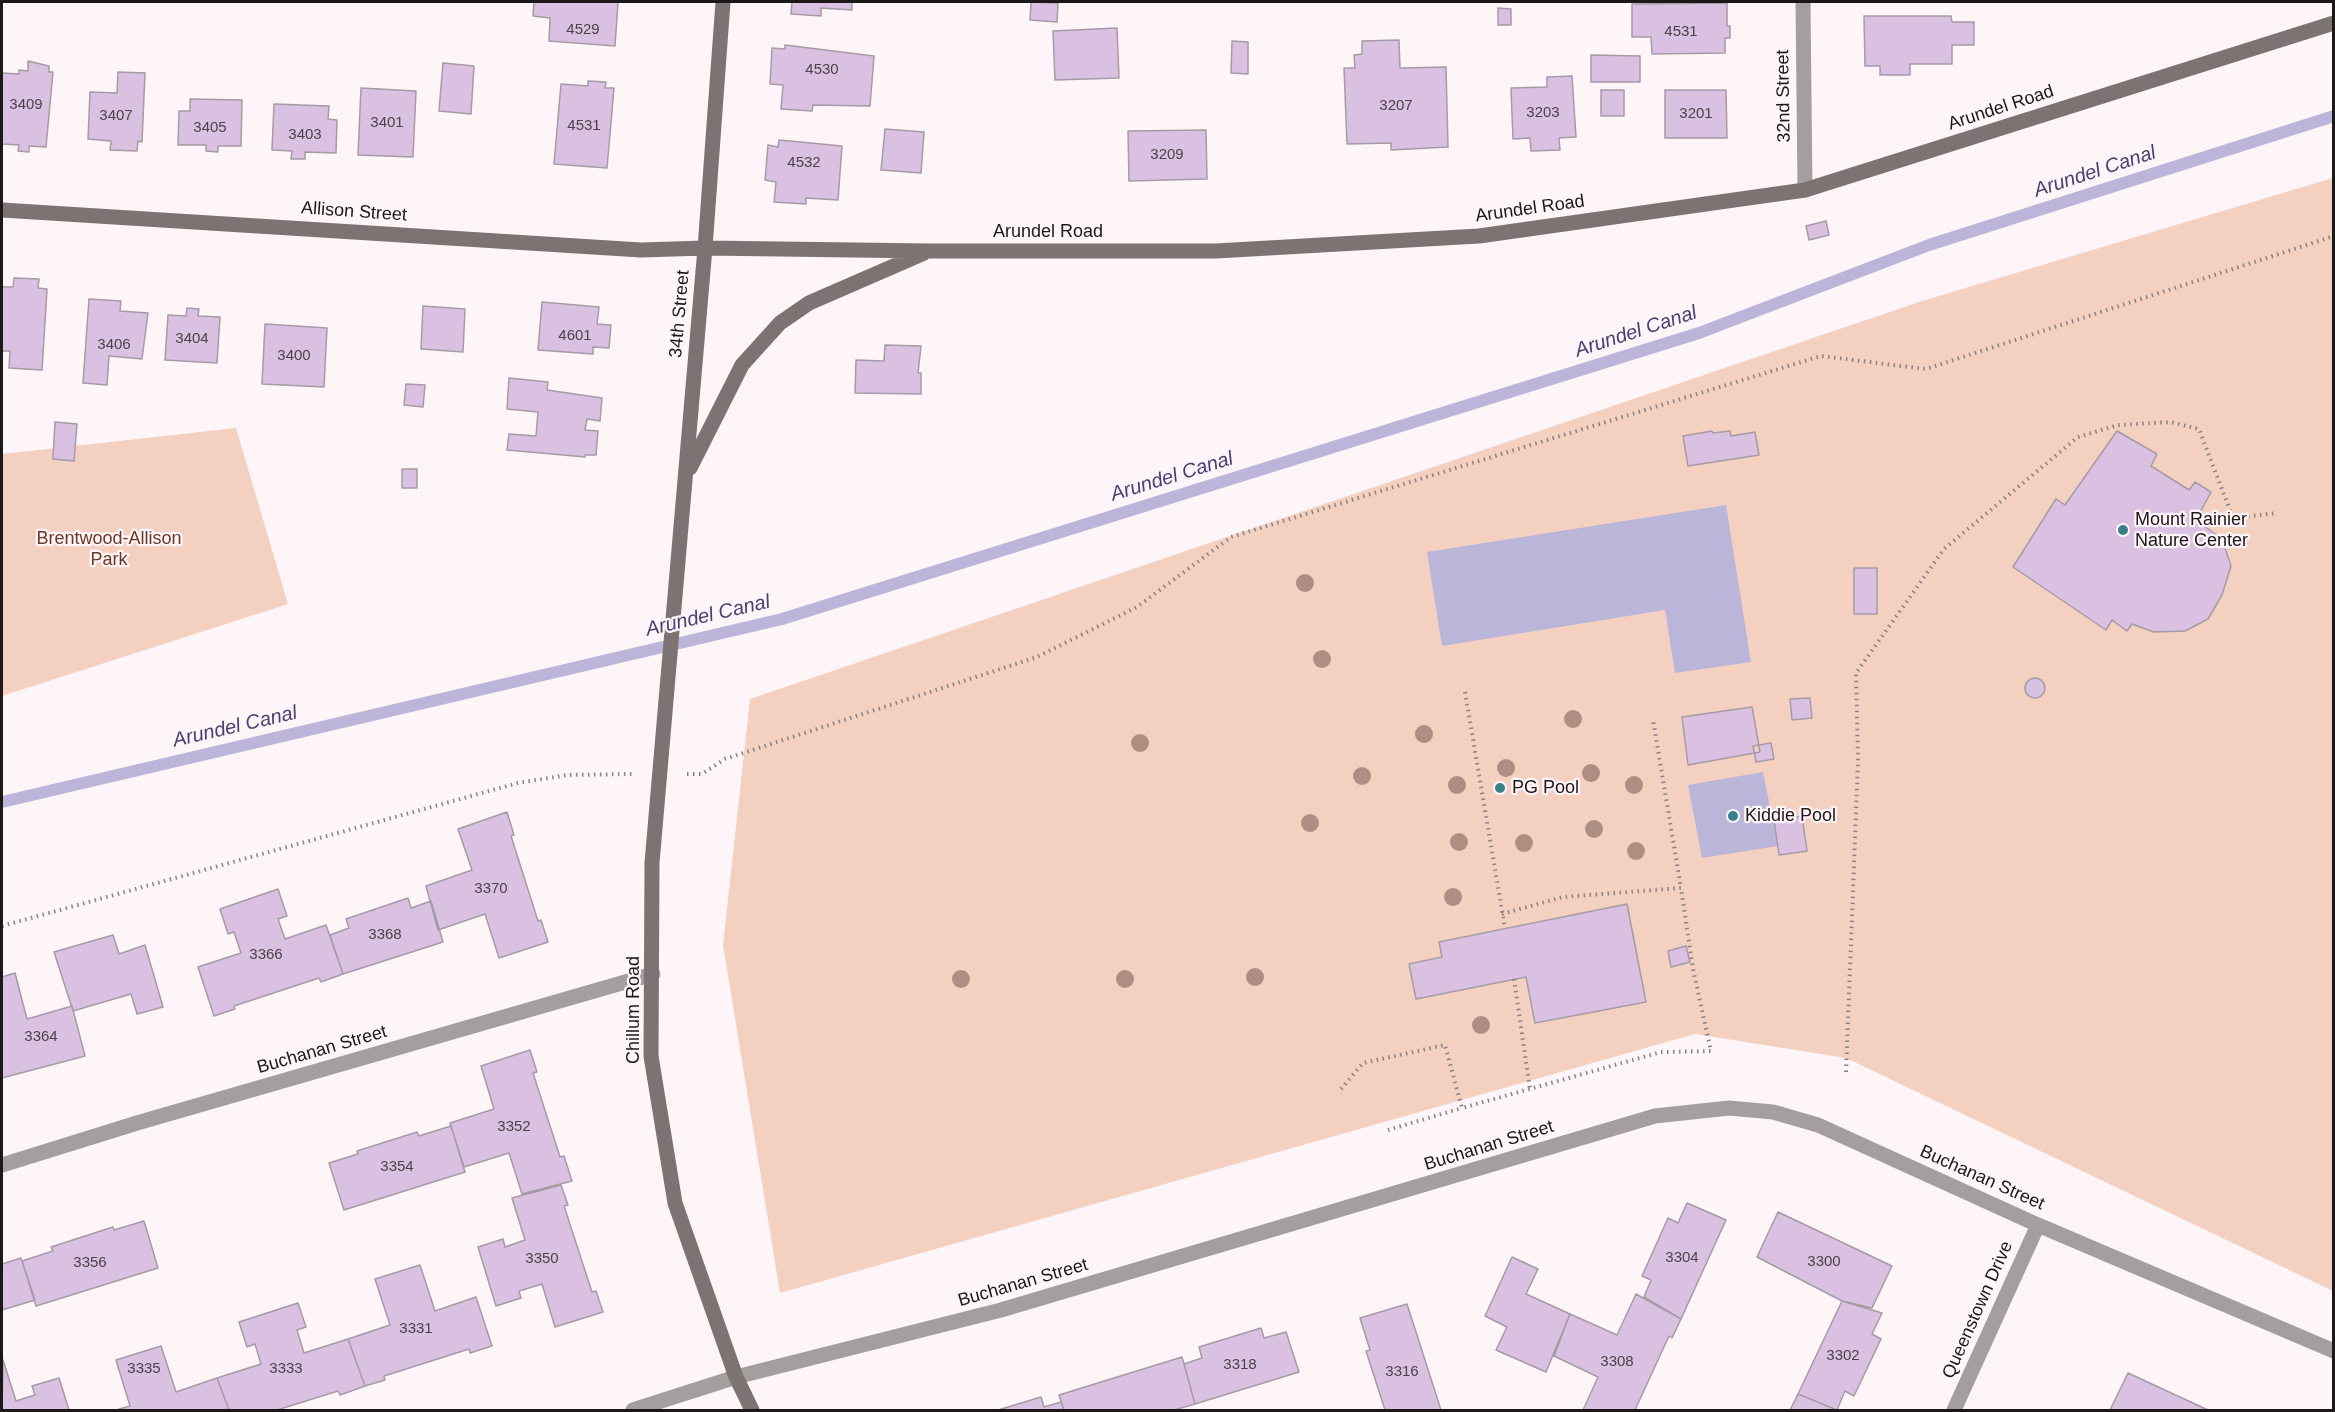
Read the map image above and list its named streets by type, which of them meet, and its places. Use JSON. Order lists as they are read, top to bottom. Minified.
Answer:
{"streets":{"street":["32nd Street","Arundel Road","Allison Street","34th Street","Chillum Road","Buchanan Street","Queenstown Drive"]},"crossings":[["32nd Street","Arundel Road"],["Arundel Road","Allison Street"],["Arundel Road","34th Street"],["Allison Street","34th Street"],["34th Street","Chillum Road"],["Chillum Road","Buchanan Street"],["Buchanan Street","Queenstown Drive"]],"water":["Arundel Canal"],"parks":["Brentwood-Allison Park"],"places":["Mount Rainier Nature Center","PG Pool","Kiddie Pool"],"house_numbers":["4529","4531","4530","3409","3207","3203","3201","3407","3401","4531","3405","3403","3209","4532","4601","3404","3406","3400","3370","3368","3366","3364","3352","3354","3304","3350","3300","3356","3331","3302","3308","3318","3335","3333","3316"]}
